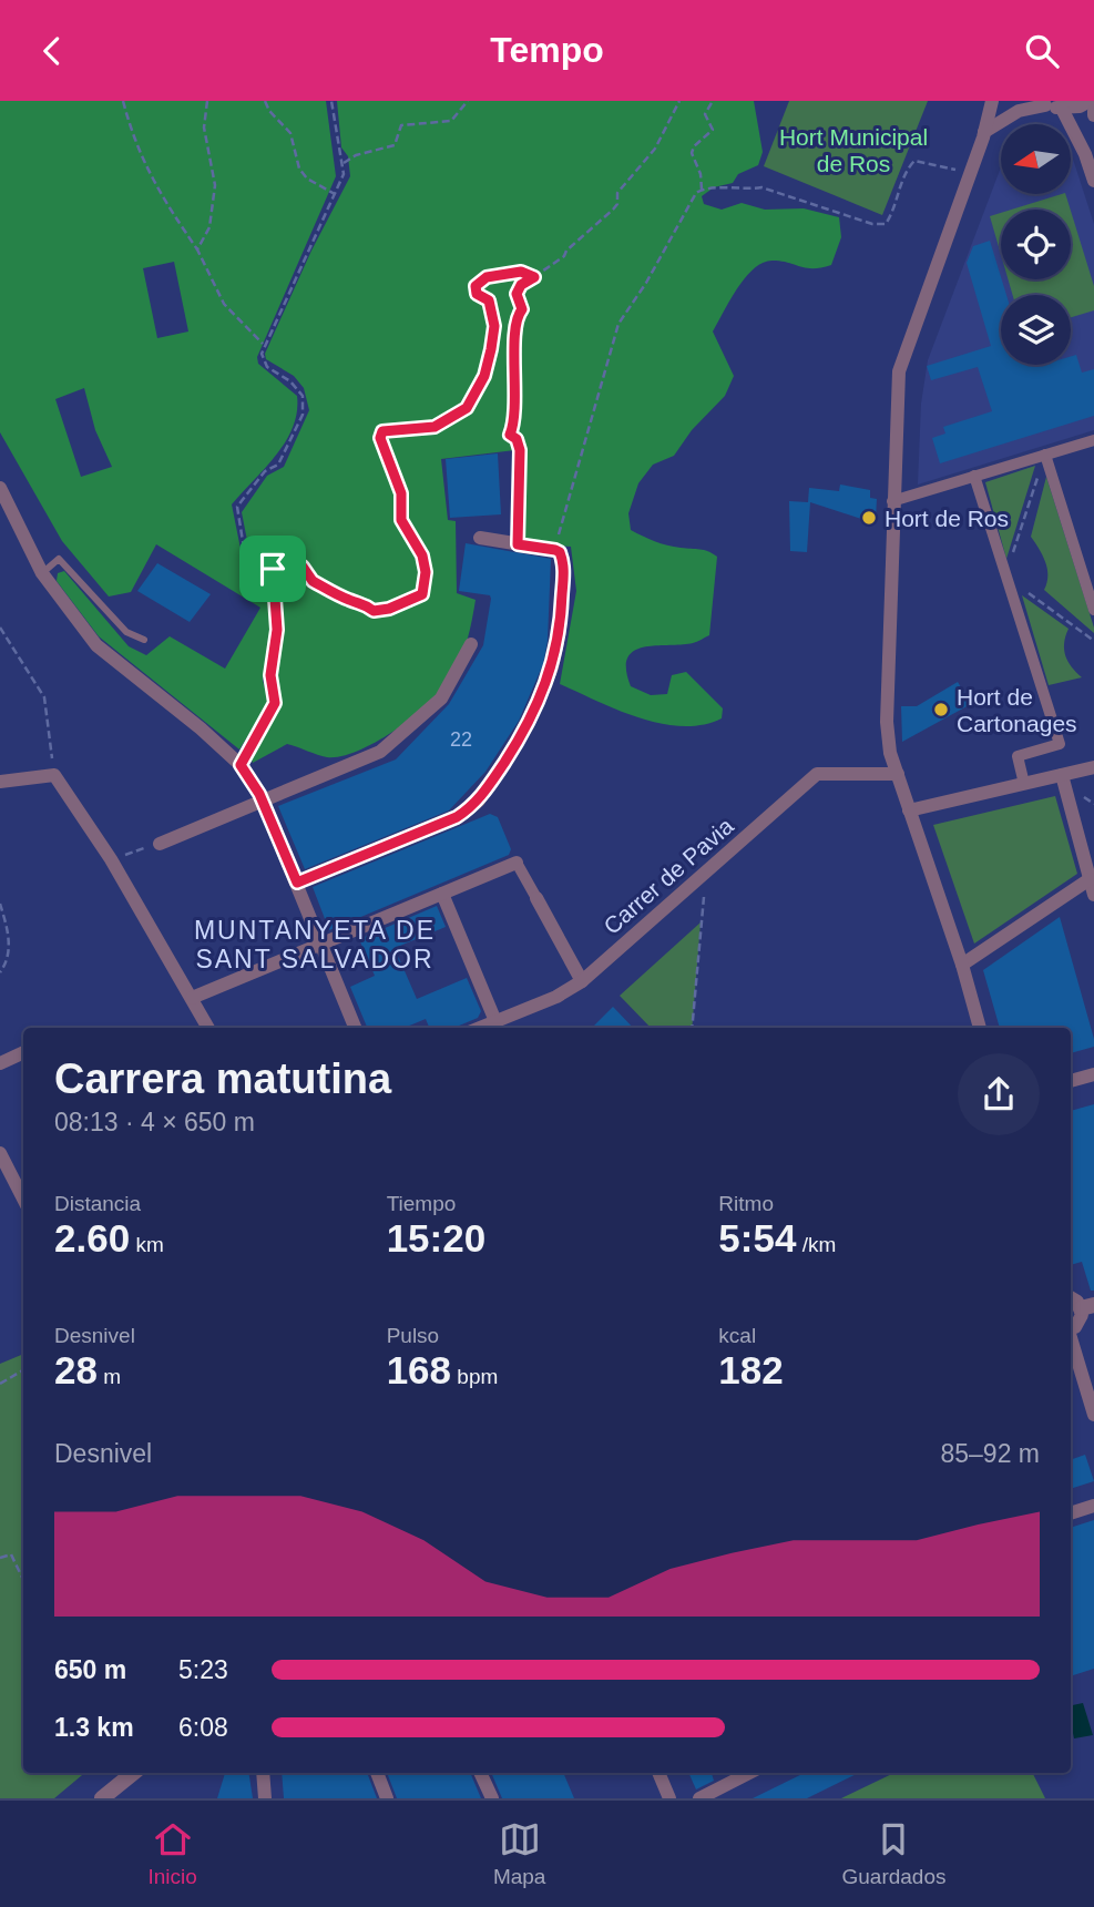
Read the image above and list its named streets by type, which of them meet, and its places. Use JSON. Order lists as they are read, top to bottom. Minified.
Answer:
{"streets":{"street":["Carrer de Pavia"]},"districts":["MUNTANYETA DE SANT SALVADOR"],"parks":["Hort Municipal de Ros"],"places":["Hort de Ros","Hort de Cartonages"],"house_numbers":["22"],"north":"left","page":{"header":"Tempo","heading":["Carrera matutina","08:13 · 4 × 650 m"],"stats":[["Distancia","2.60 km"],["Tiempo","15:20"],["Ritmo","5:54 /km"],["Desnivel","28 m"],["Pulso","168 bpm"],["kcal","182"]],"chart":["Desnivel","85–92 m"],"list":[{"name":"650 m","note":"5:23"},{"name":"1.3 km","note":"6:08"}],"tabs":["Inicio","Mapa","Guardados"]}}
